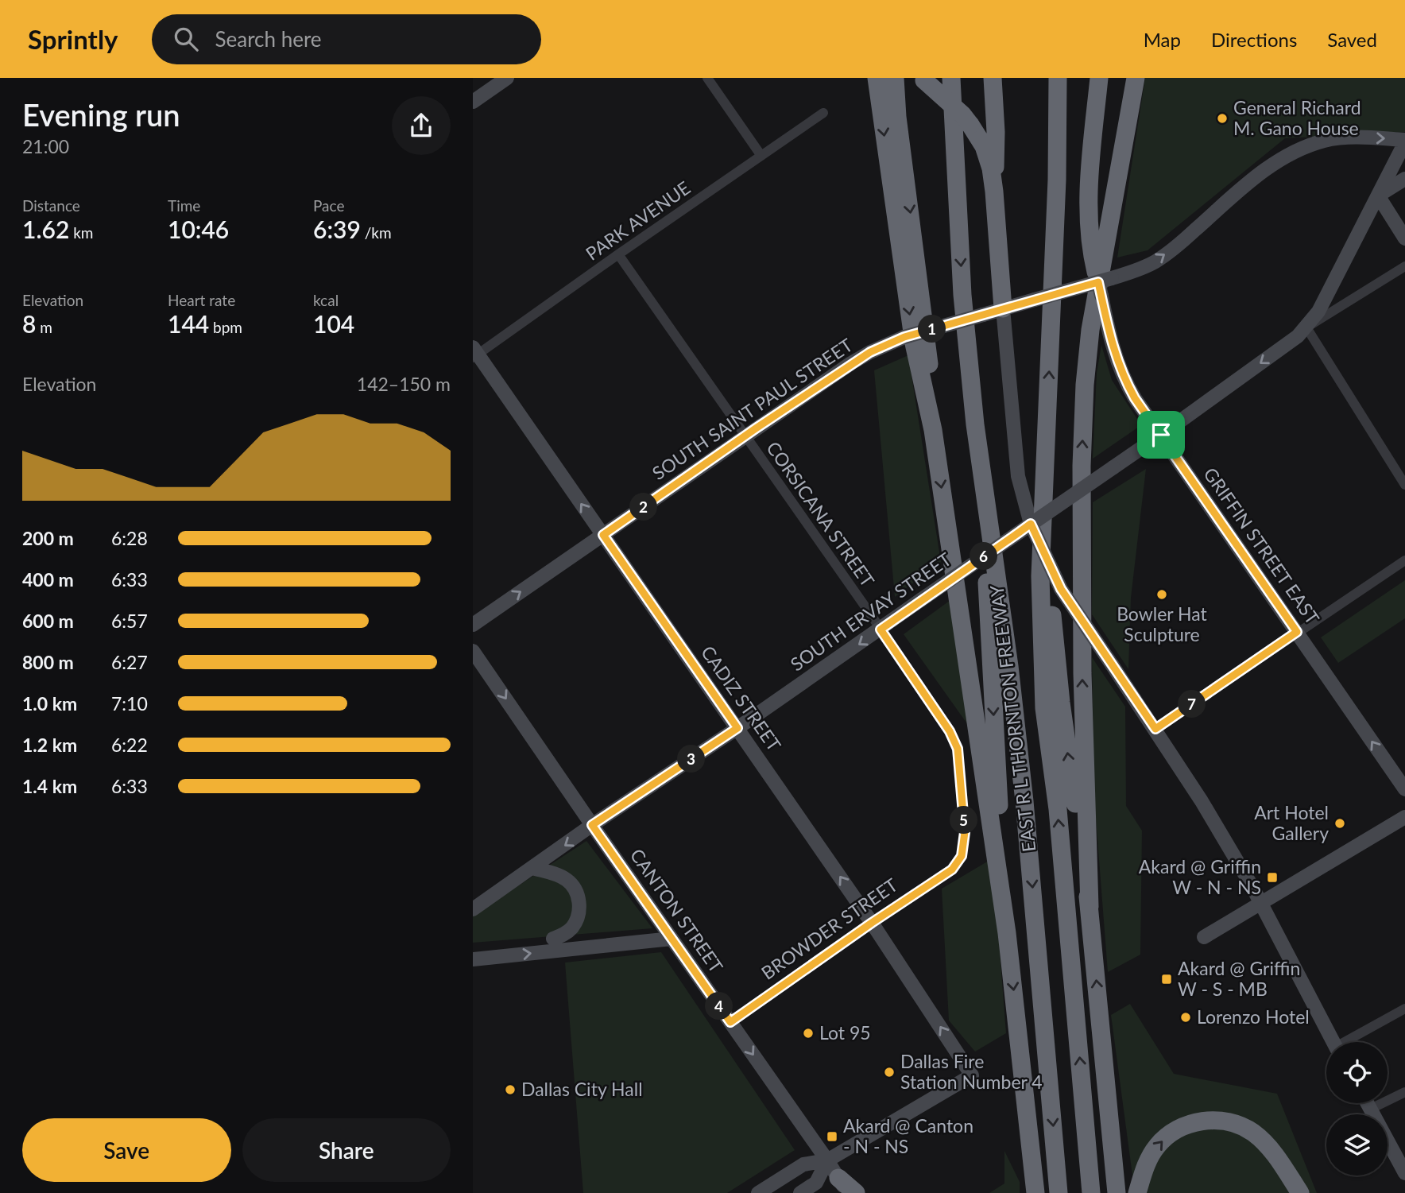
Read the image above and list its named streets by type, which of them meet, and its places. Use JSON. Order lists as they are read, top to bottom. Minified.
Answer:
{"streets":{"highway":["EAST R L THORNTON FREEWAY"],"main road":["SOUTH SAINT PAUL STREET","GRIFFIN STREET EAST","SOUTH ERVAY STREET","CADIZ STREET","CANTON STREET"],"street":["PARK AVENUE","CORSICANA STREET","BROWDER STREET"]},"crossings":[["PARK AVENUE","CORSICANA STREET"],["PARK AVENUE","CADIZ STREET"],["SOUTH SAINT PAUL STREET","CORSICANA STREET"],["SOUTH SAINT PAUL STREET","GRIFFIN STREET EAST"],["SOUTH SAINT PAUL STREET","SOUTH ERVAY STREET"],["SOUTH SAINT PAUL STREET","CADIZ STREET"],["CORSICANA STREET","SOUTH ERVAY STREET"],["CORSICANA STREET","BROWDER STREET"],["GRIFFIN STREET EAST","SOUTH ERVAY STREET"],["SOUTH ERVAY STREET","CADIZ STREET"],["SOUTH ERVAY STREET","CANTON STREET"],["CADIZ STREET","CANTON STREET"],["CADIZ STREET","BROWDER STREET"],["CANTON STREET","BROWDER STREET"]],"one_way":["SOUTH SAINT PAUL STREET","CADIZ STREET","CANTON STREET"],"places":{"other":["General Richard M. Gano House","Bowler Hat Sculpture","Art Hotel Gallery","Lorenzo Hotel","Lot 95","Dallas Fire Station Number 4","Dallas City Hall"],"transit":["Akard @ Griffin W - N - NS","Akard @ Griffin W - S - MB","Akard @ Canton - N - NS"]},"page":{"header":"Sprintly","search":"Search here","nav":["Map","Directions","Saved"],"heading":["Evening run","21:00"],"stats":[["Distance","1.62 km"],["Time","10:46"],["Pace","6:39 /km"],["Elevation","8 m"],["Heart rate","144 bpm"],["kcal","104"]],"pins":["1","2","6","7","3","5","4"],"chart":["Elevation","142–150 m"],"list":[{"name":"200 m","note":"6:28"},{"name":"400 m","note":"6:33"},{"name":"600 m","note":"6:57"},{"name":"800 m","note":"6:27"},{"name":"1.0 km","note":"7:10"},{"name":"1.2 km","note":"6:22"},{"name":"1.4 km","note":"6:33"}],"buttons":["Save","Share"]}}
